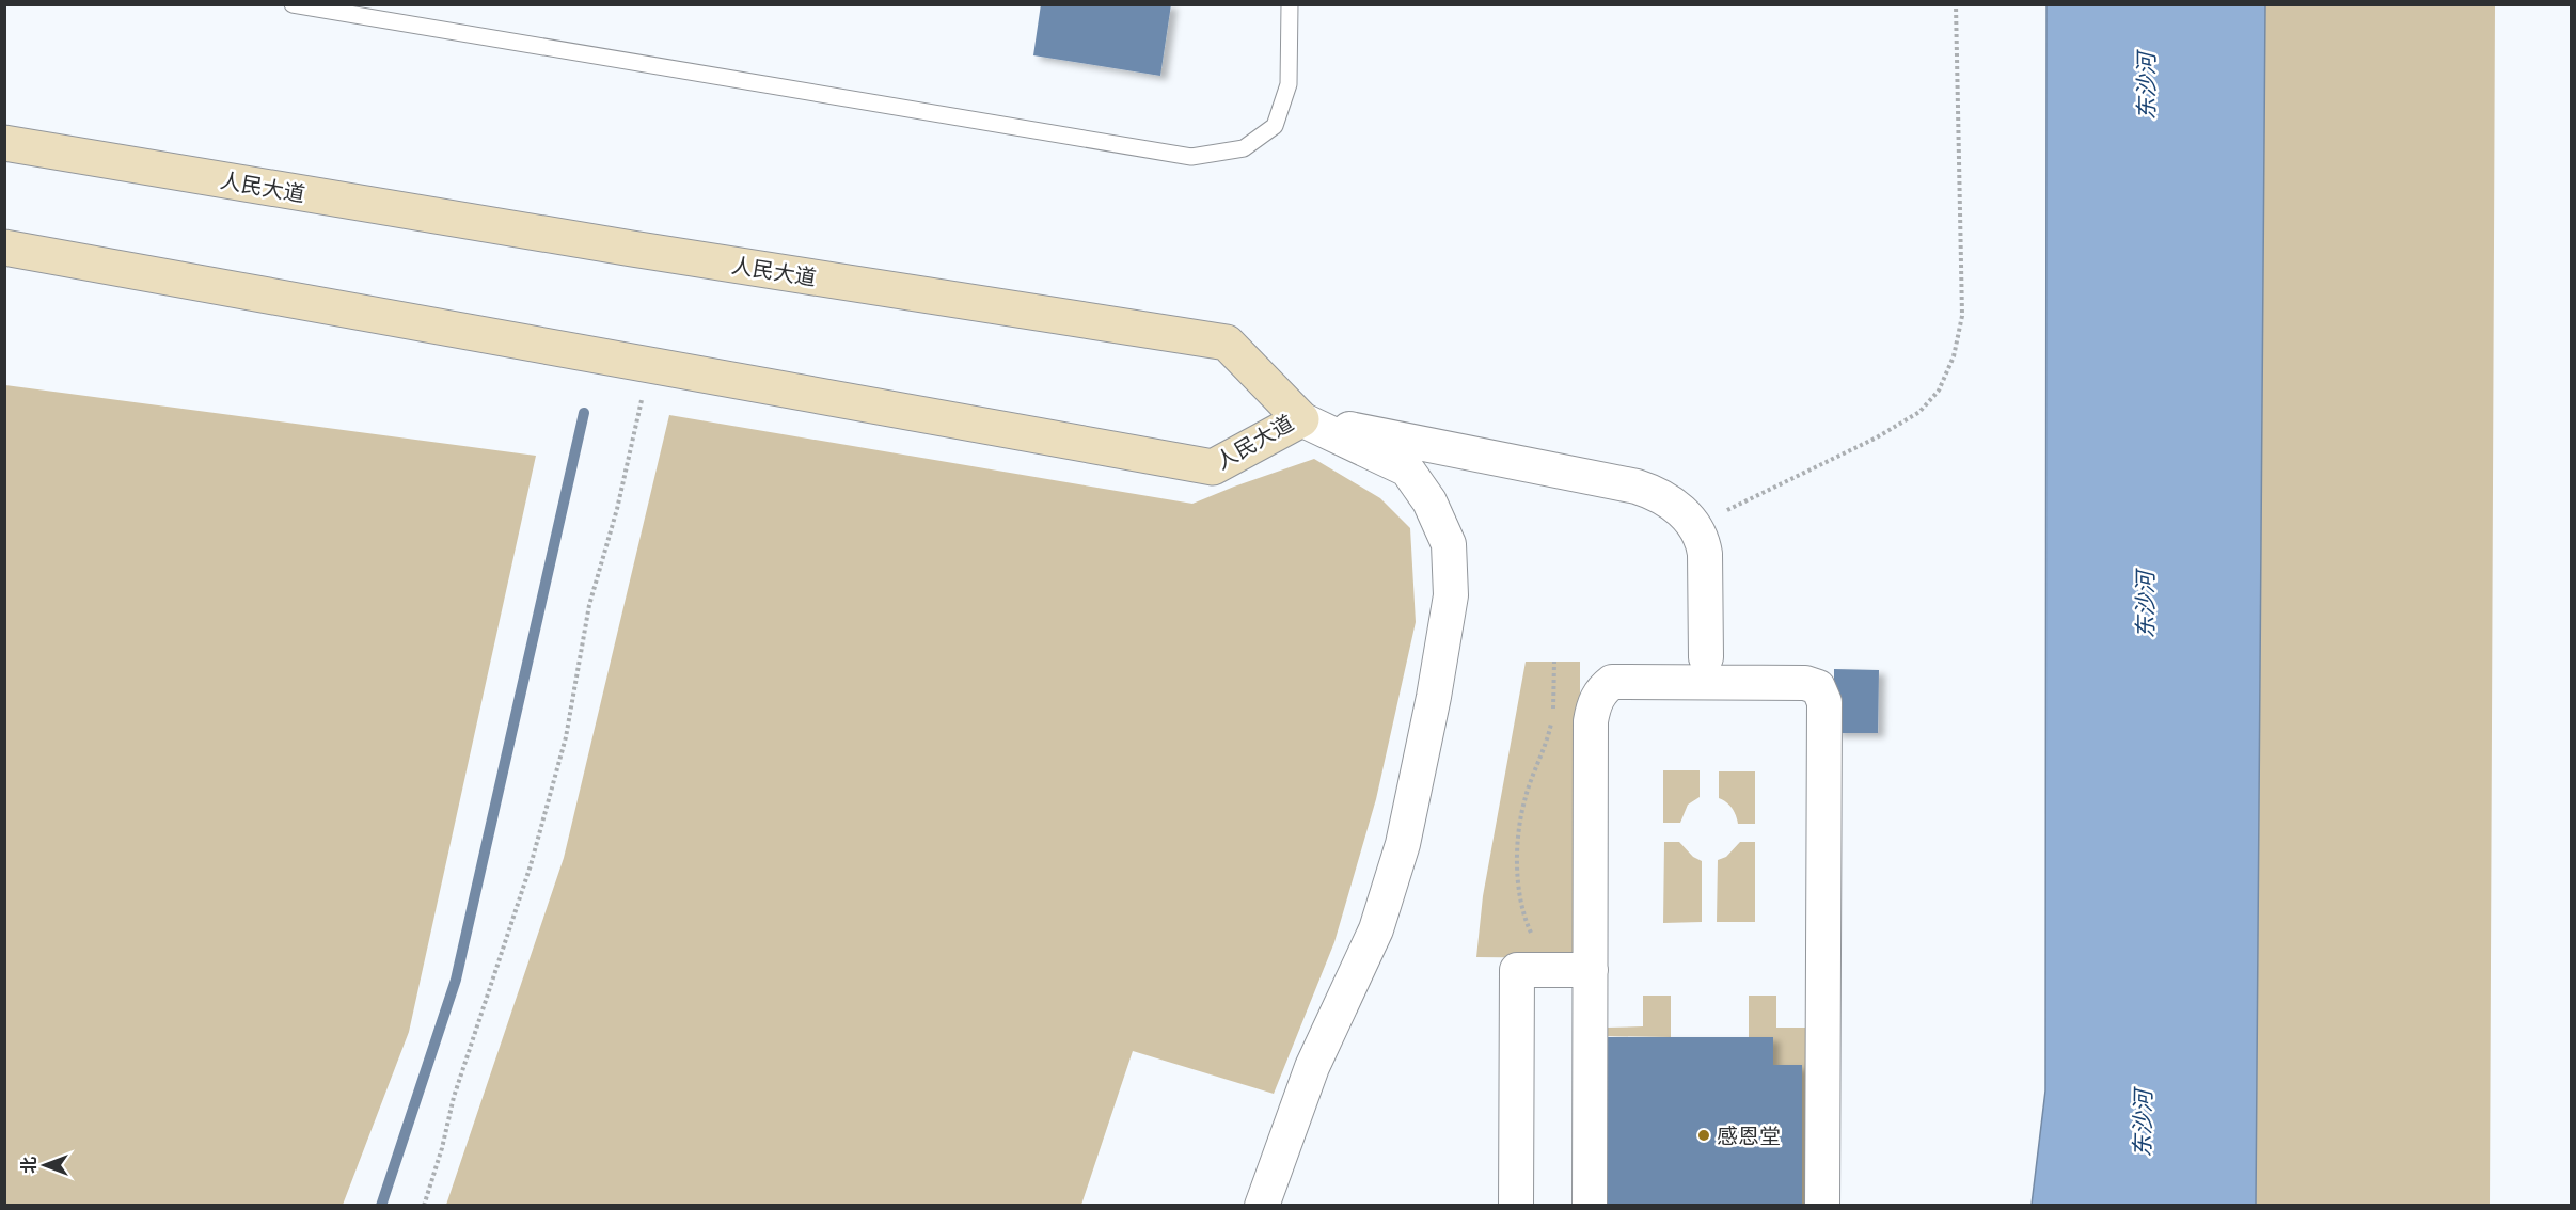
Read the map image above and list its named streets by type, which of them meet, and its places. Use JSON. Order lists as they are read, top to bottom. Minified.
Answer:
{"streets":{"street":["人民大道"]},"water":["东沙河"],"places":["感恩堂"],"north":"left"}
